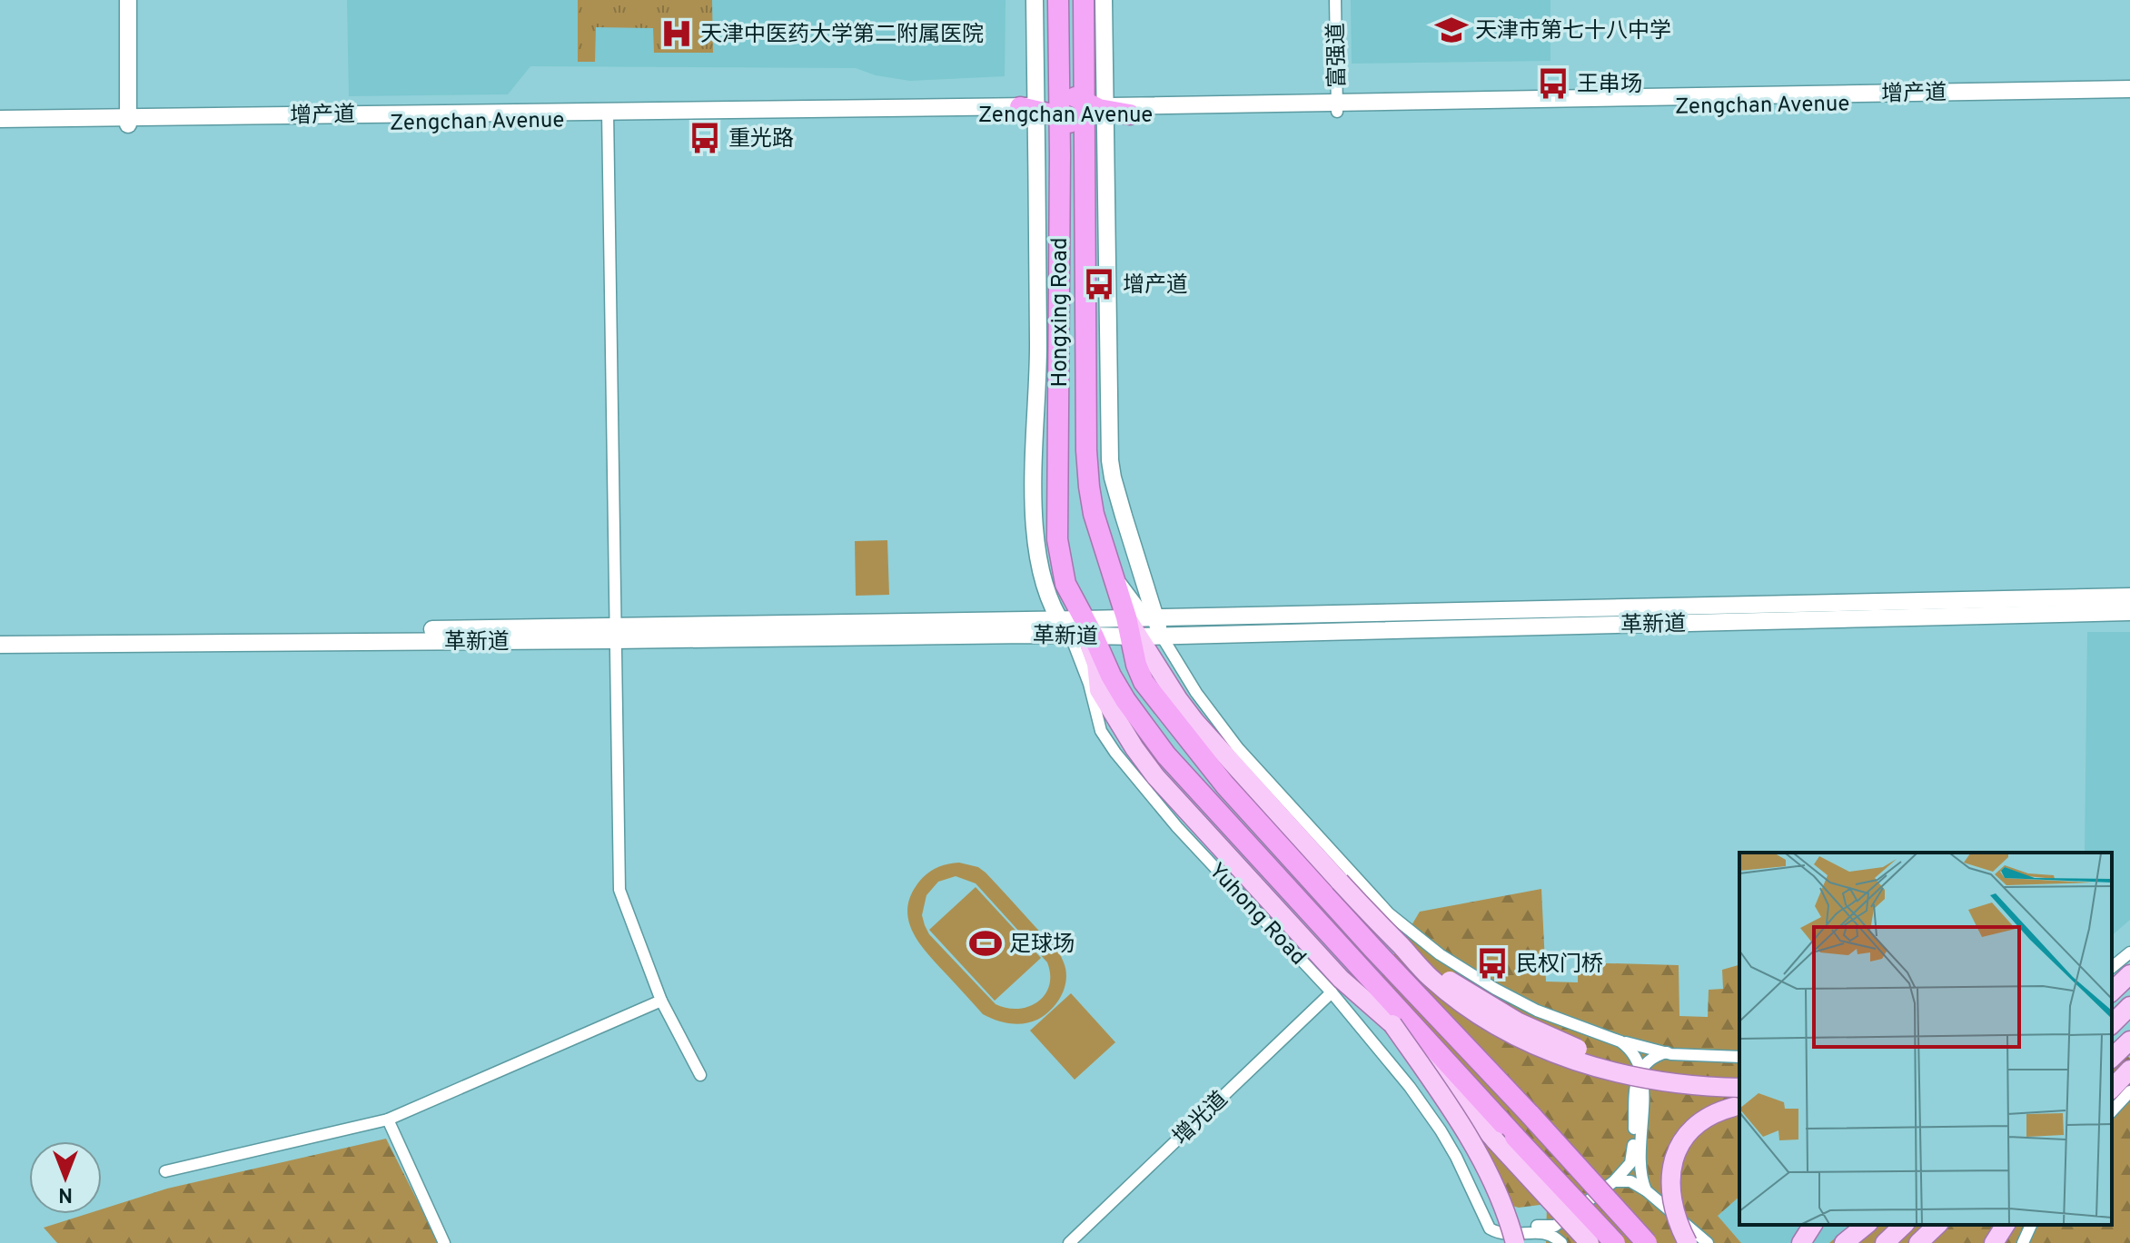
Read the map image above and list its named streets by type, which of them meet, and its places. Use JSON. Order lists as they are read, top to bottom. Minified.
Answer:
{"streets":{"highway":["Hongxing Road","Yuhong Road"],"street":["富强道","增产道","Zengchan Avenue","革新道","增光道"]},"crossings":[["富强道","增产道"],["富强道","Zengchan Avenue"],["增产道","Zengchan Avenue"],["Hongxing Road","革新道"],["Hongxing Road","Yuhong Road"],["革新道","Yuhong Road"],["Yuhong Road","增光道"]],"places":{"school or university":["天津市第七十八中学"],"hospital":["天津中医药大学第二附属医院"],"bus stop":["王串场","重光路","增产道","民权门桥"],"sports":["足球场"]},"north":"bottom"}
